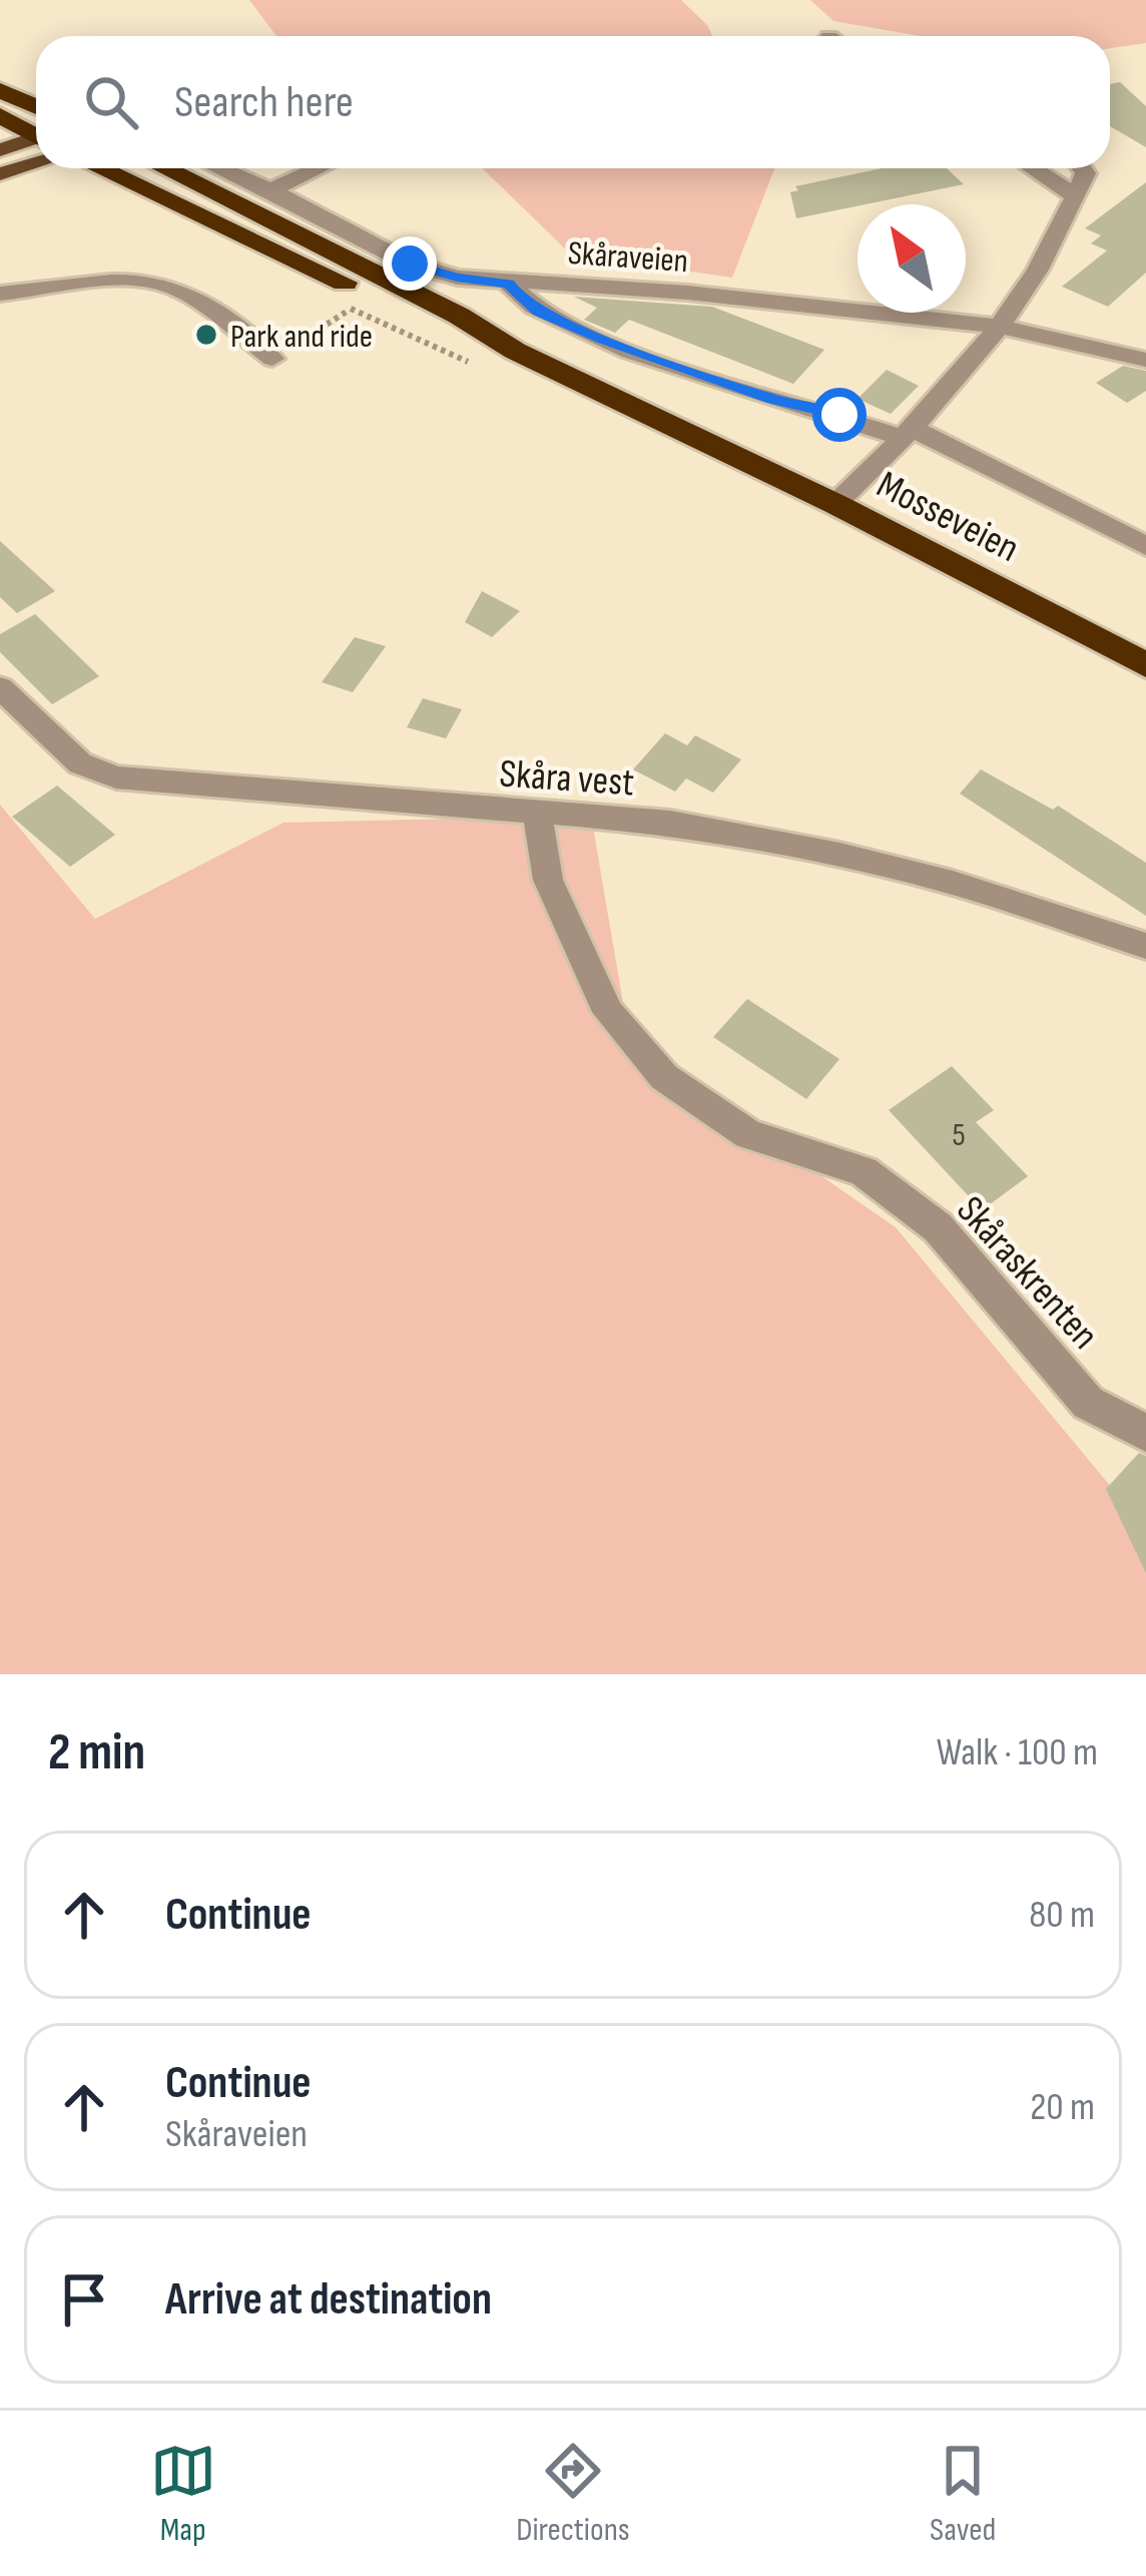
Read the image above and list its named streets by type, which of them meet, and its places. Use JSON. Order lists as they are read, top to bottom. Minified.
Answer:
{"streets":{"highway":["Mosseveien"],"street":["Skåraveien","Skåra vest","Skåraskrenten"]},"crossings":[["Skåra vest","Skåraskrenten"]],"places":["Park and ride"],"house_numbers":["5"],"north":"top left","page":{"search":"Search here","heading":["2 min","Walk · 100 m"],"list":[["Continue","80 m"],["Continue","Skåraveien","20 m"],"Arrive at destination"],"nav":["Map","Directions","Saved"]}}
